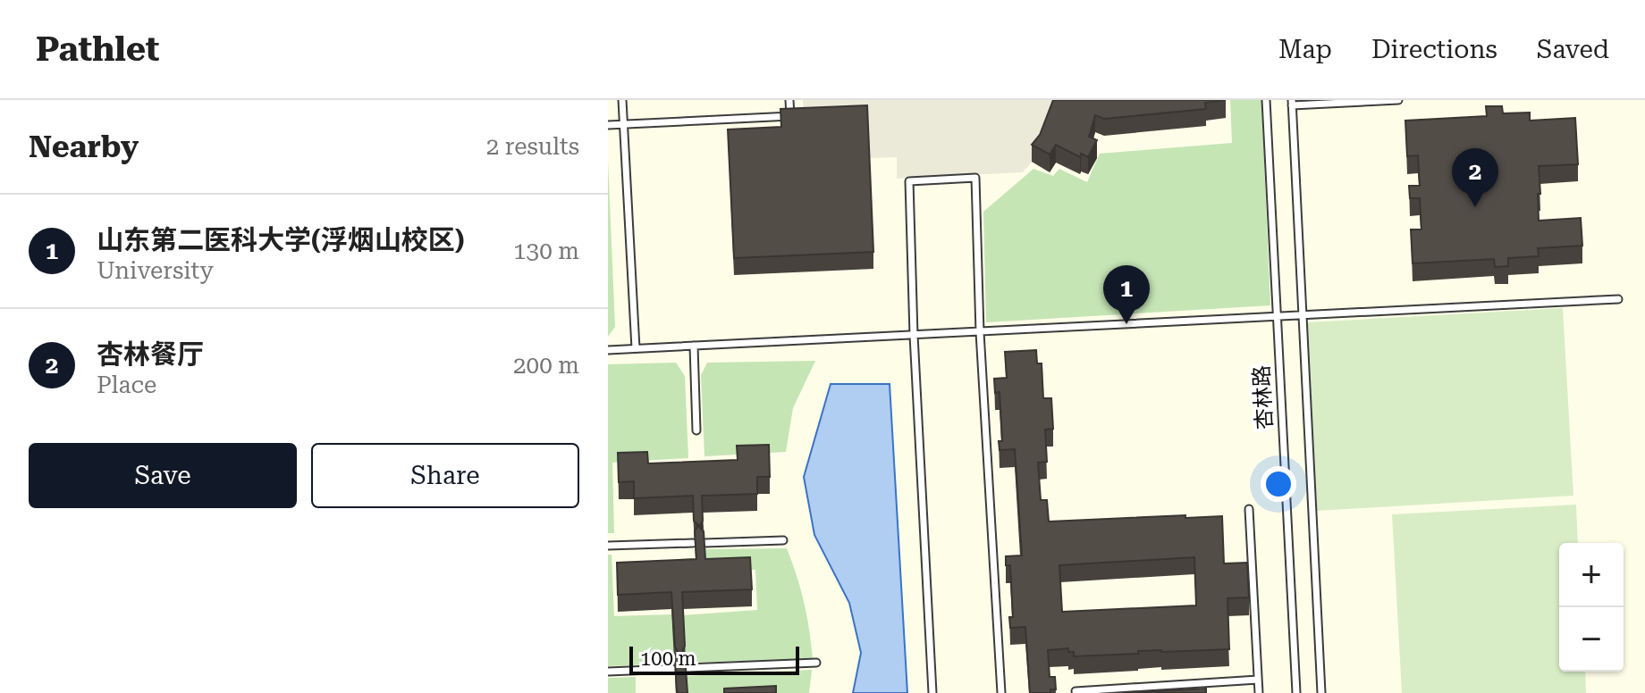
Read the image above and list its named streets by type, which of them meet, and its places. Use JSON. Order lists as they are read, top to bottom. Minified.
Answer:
{"streets":{"lane":["杏林路"]},"scale_bar":"100 m","page":{"header":"Pathlet","nav":["Map","Directions","Saved"],"heading":["Nearby","2 results"],"pins":["2","1"],"list":[{"mark":"1","name":"山东第二医科大学(浮烟山校区)","note":"University","value":"130 m"},{"mark":"2","name":"杏林餐厅","note":"Place","value":"200 m"}],"buttons":["Save","Share"],"map_buttons":["+","−"],"scale":"100 m"}}
